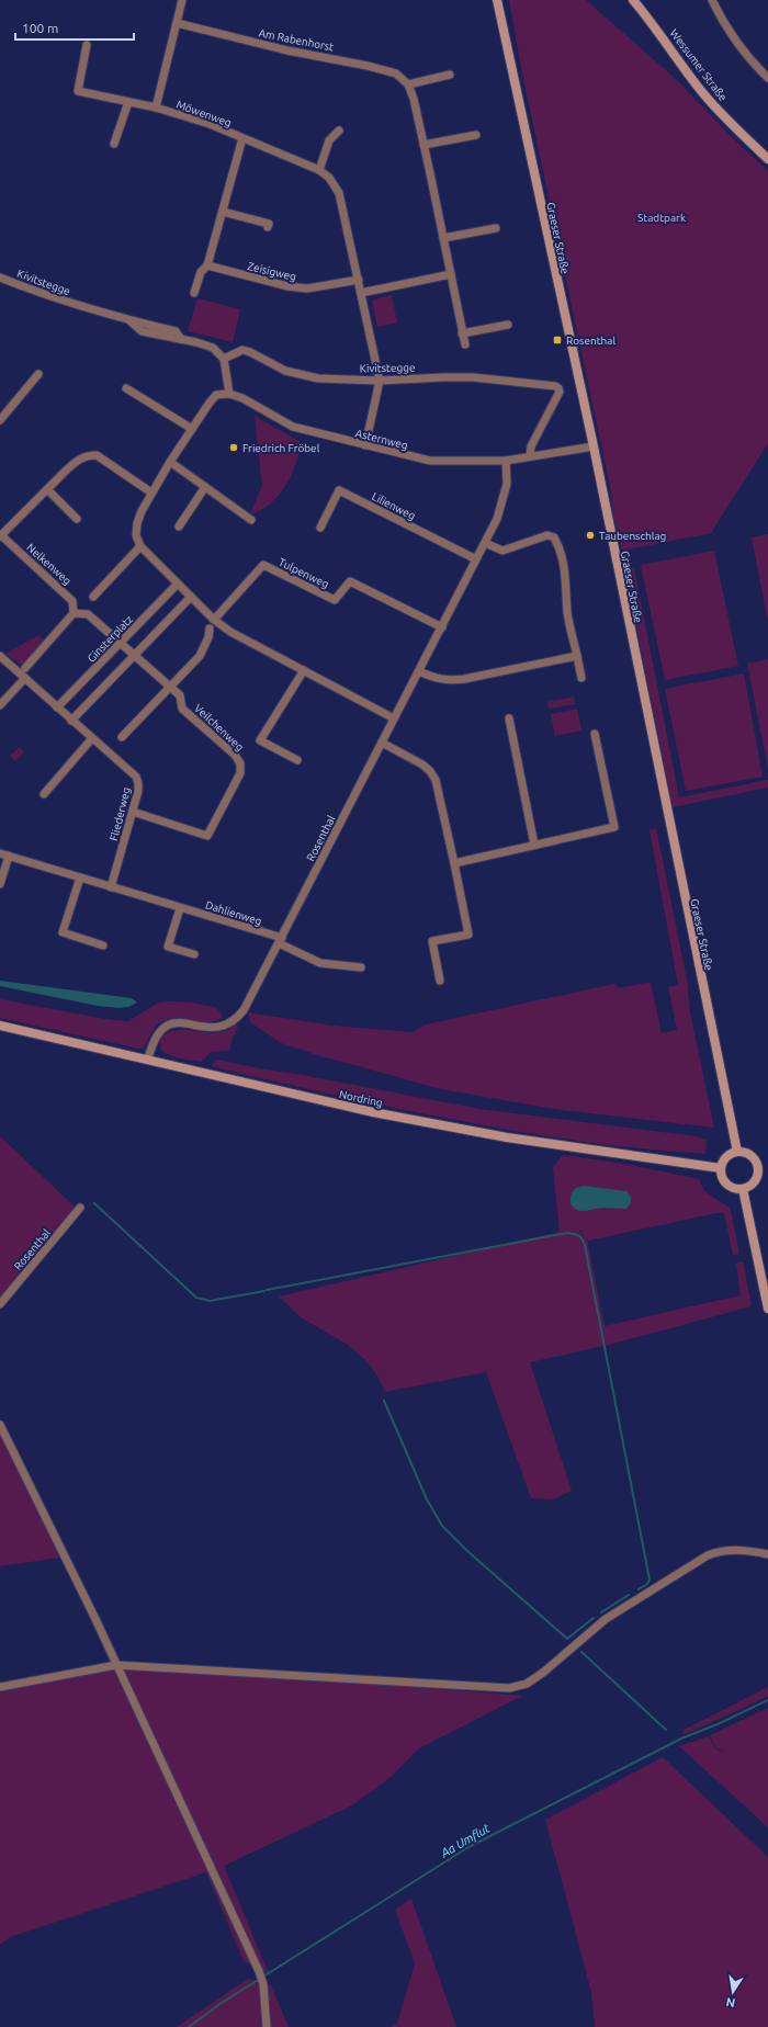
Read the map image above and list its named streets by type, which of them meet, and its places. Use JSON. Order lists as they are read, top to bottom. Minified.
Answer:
{"streets":{"main road":["Wessumer Straße","Graeser Straße","Nordring"],"street":["Am Rabenhorst","Möwenweg","Zeisigweg","Kivitstegge","Asternweg","Lilienweg","Nelkenweg","Tulpenweg","Ginsterplatz","Veilchenweg","Fliederweg","Rosenthal","Dahlienweg"]},"crossings":[["Möwenweg","Zeisigweg"],["Möwenweg","Kivitstegge"],["Möwenweg","Asternweg"],["Graeser Straße","Asternweg"],["Graeser Straße","Nordring"],["Kivitstegge","Asternweg"],["Asternweg","Rosenthal"],["Lilienweg","Rosenthal"],["Tulpenweg","Rosenthal"],["Ginsterplatz","Veilchenweg"],["Ginsterplatz","Fliederweg"],["Veilchenweg","Fliederweg"],["Fliederweg","Dahlienweg"],["Rosenthal","Dahlienweg"],["Rosenthal","Nordring"]],"water":["Aa Umflut"],"parks":["Stadtpark"],"places":{"transit":["Rosenthal"],"other":["Friedrich Fröbel","Taubenschlag"]},"scale_bar":"100 m","north":"bottom"}
